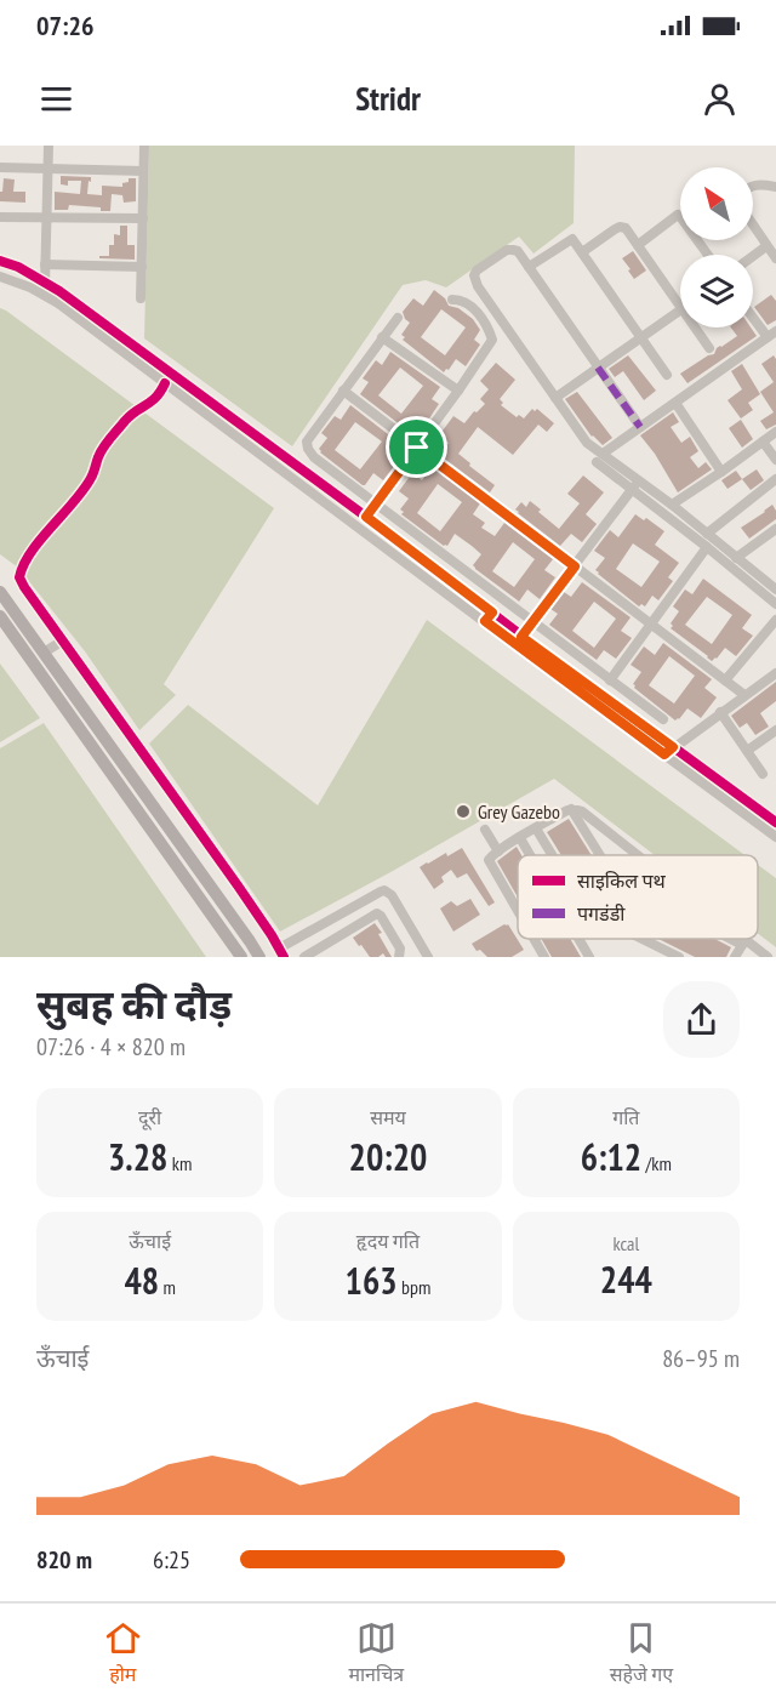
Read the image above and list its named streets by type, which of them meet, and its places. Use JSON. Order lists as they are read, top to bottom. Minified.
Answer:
{"places":["Grey Gazebo"],"legend":["साइकिल पथ","पगडंडी"],"north":"top left","page":{"status":"07:26","header":"Stridr","heading":["सुबह की दौड़","07:26 · 4 × 820 m"],"stats":[["दूरी","3.28 km"],["समय","20:20"],["गति","6:12 /km"],["ऊँचाई","48 m"],["हृदय गति","163 bpm"],["kcal","244"]],"chart":["ऊँचाई","86–95 m"],"list":[{"name":"820 m","note":"6:25"}],"tabs":["होम","मानचित्र","सहेजे गए"]}}
